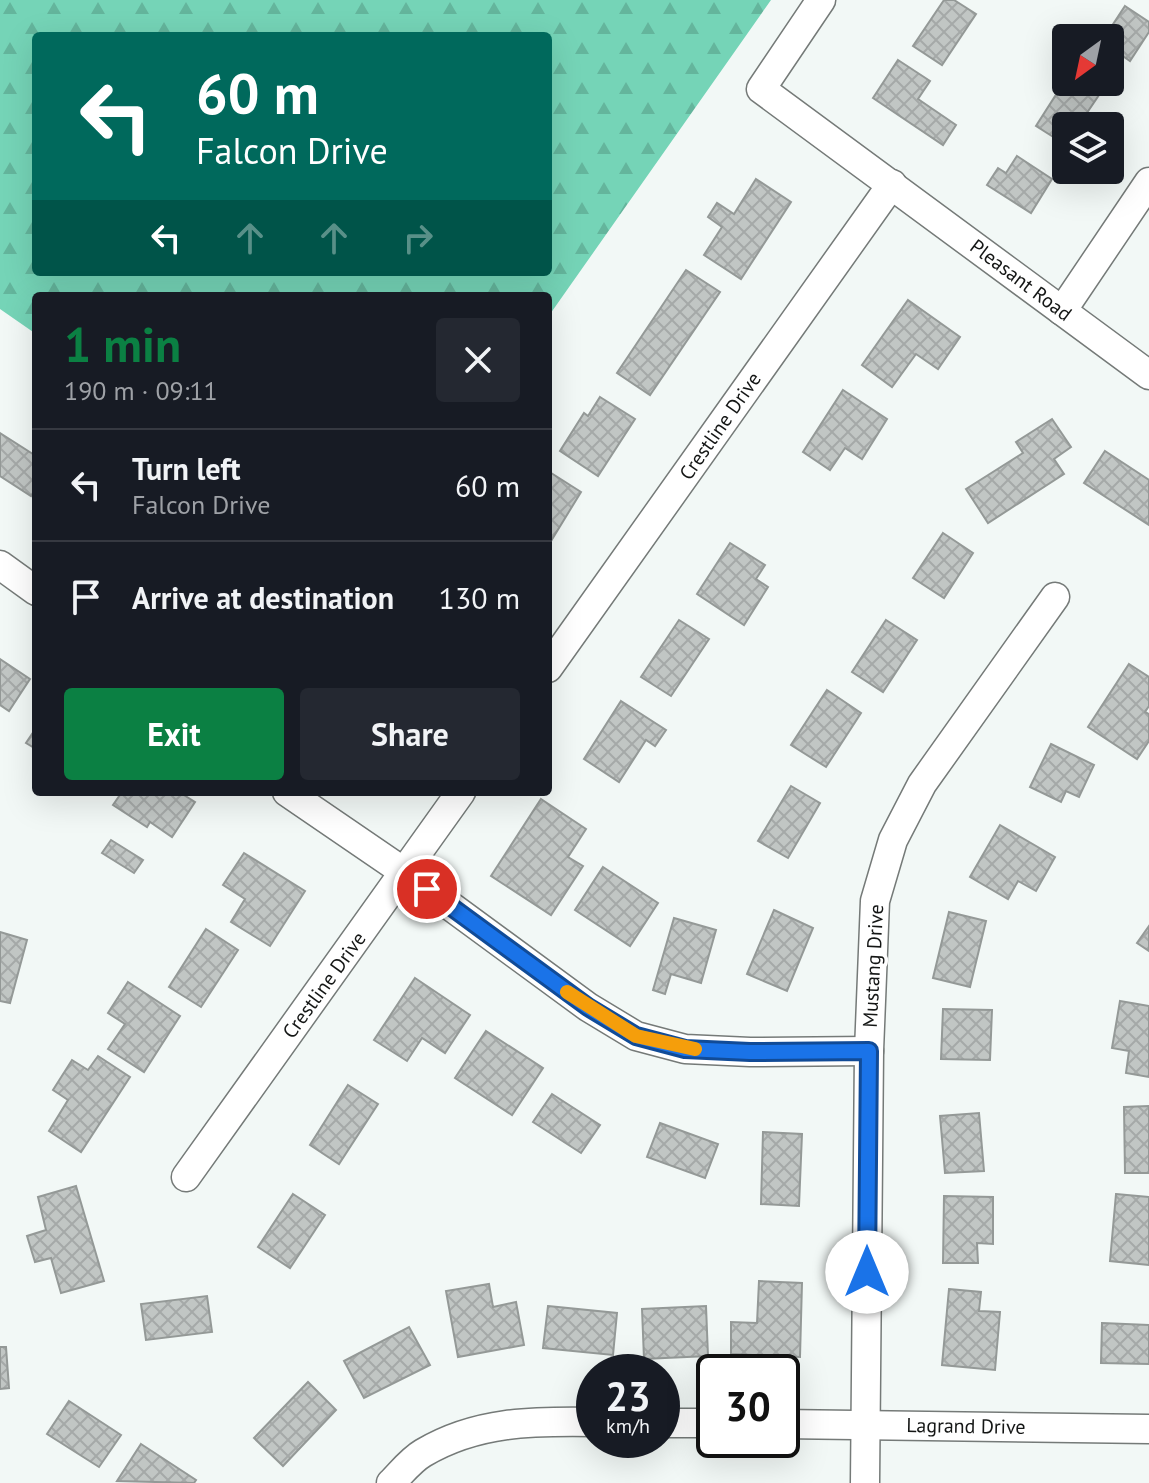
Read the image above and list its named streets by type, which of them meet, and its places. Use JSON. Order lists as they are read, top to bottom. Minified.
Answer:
{"streets":{"street":["Pleasant Road","Crestline Drive","Mustang Drive","Lagrand Drive"]},"crossings":[["Pleasant Road","Crestline Drive"],["Mustang Drive","Lagrand Drive"]],"north":"bottom left","page":{"turn":["60 m","Falcon Drive"],"heading":["1 min","190 m · 09:11"],"list":[{"name":"Turn left","note":"Falcon Drive","value":"60 m"},{"name":"Arrive at destination","value":"130 m"}],"buttons":["Exit","Share"],"speed":"23 km/h","limit":"30"}}
